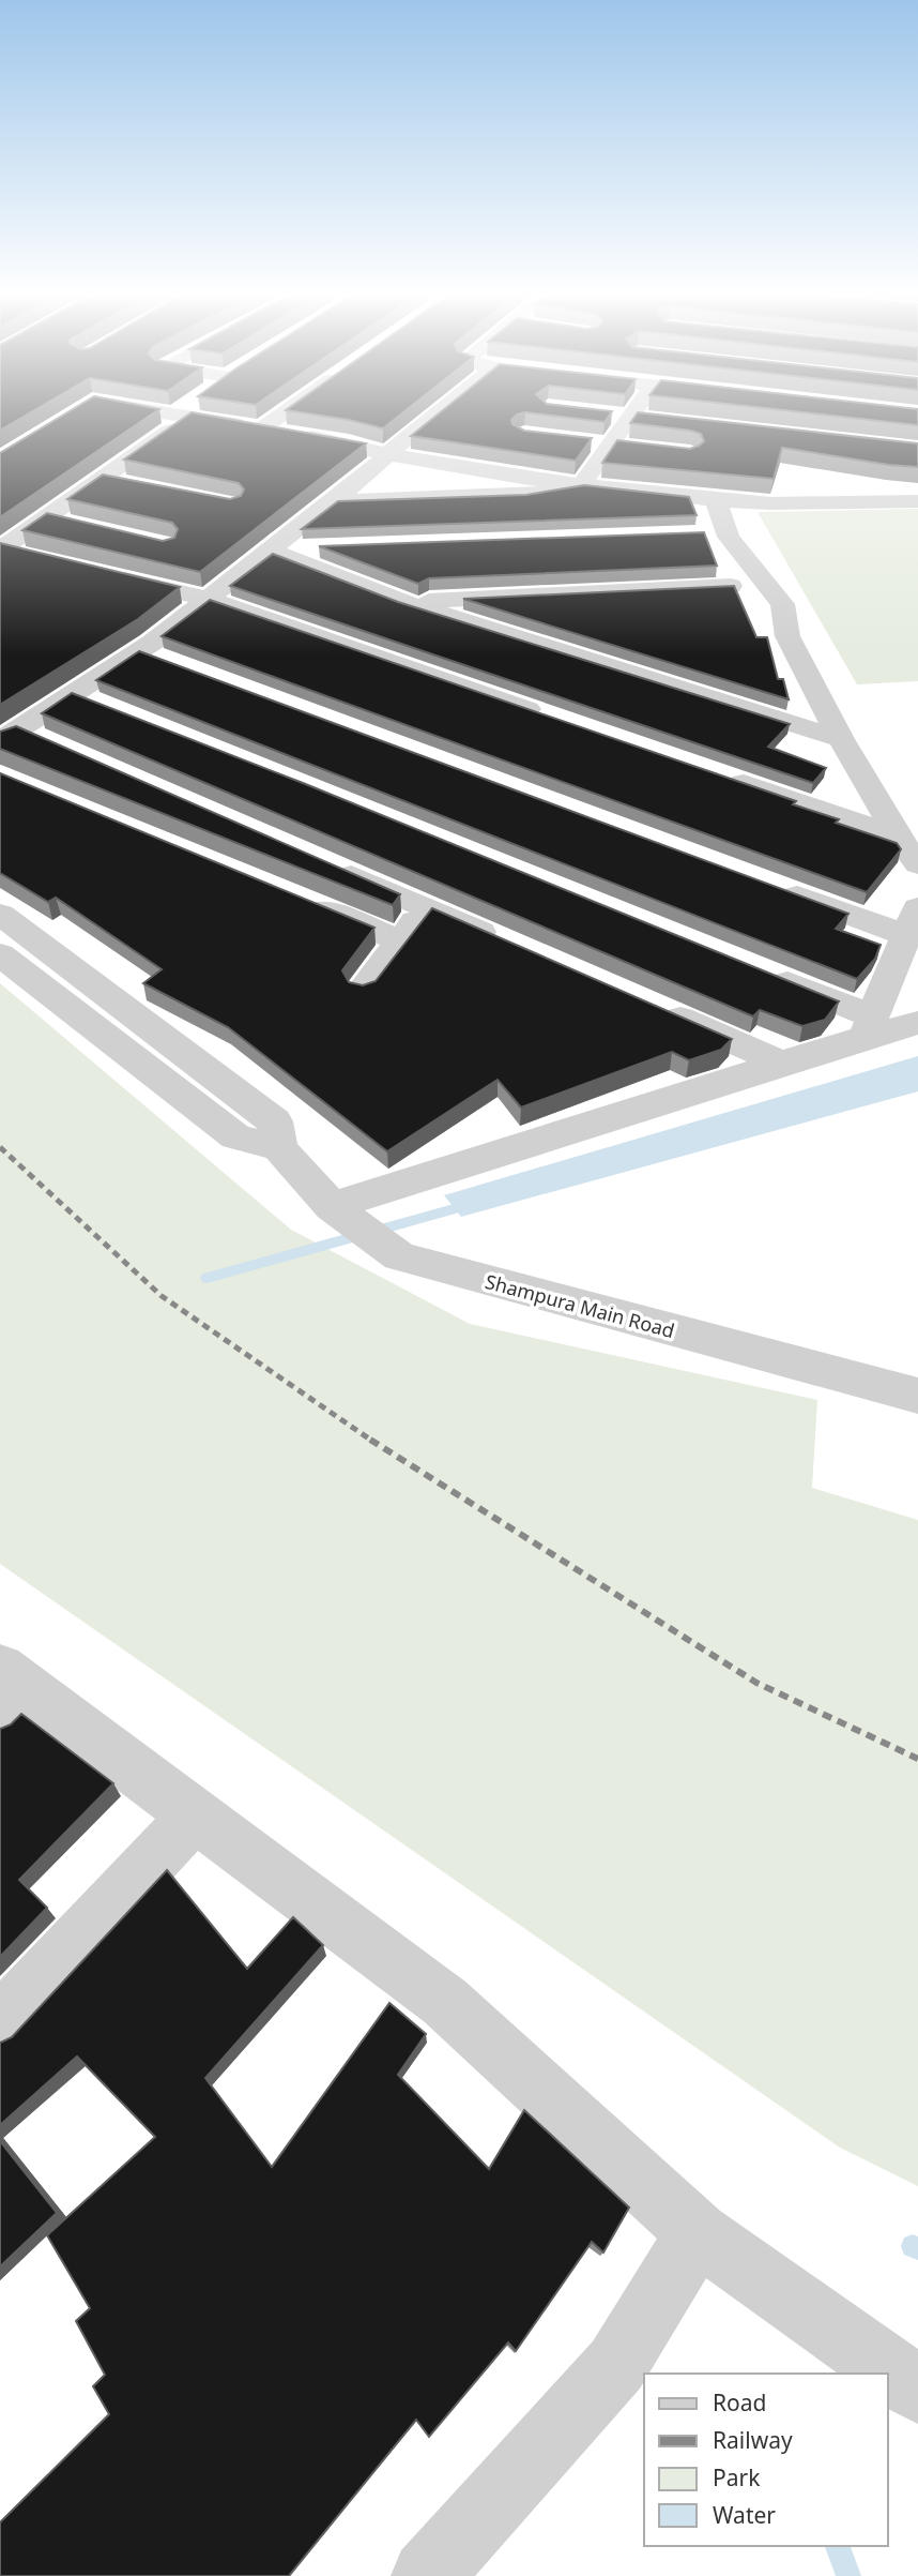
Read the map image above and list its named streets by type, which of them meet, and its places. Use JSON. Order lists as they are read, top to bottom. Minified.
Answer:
{"streets":{"street":["Shampura Main Road"]},"legend":["Road","Railway","Park","Water"]}
